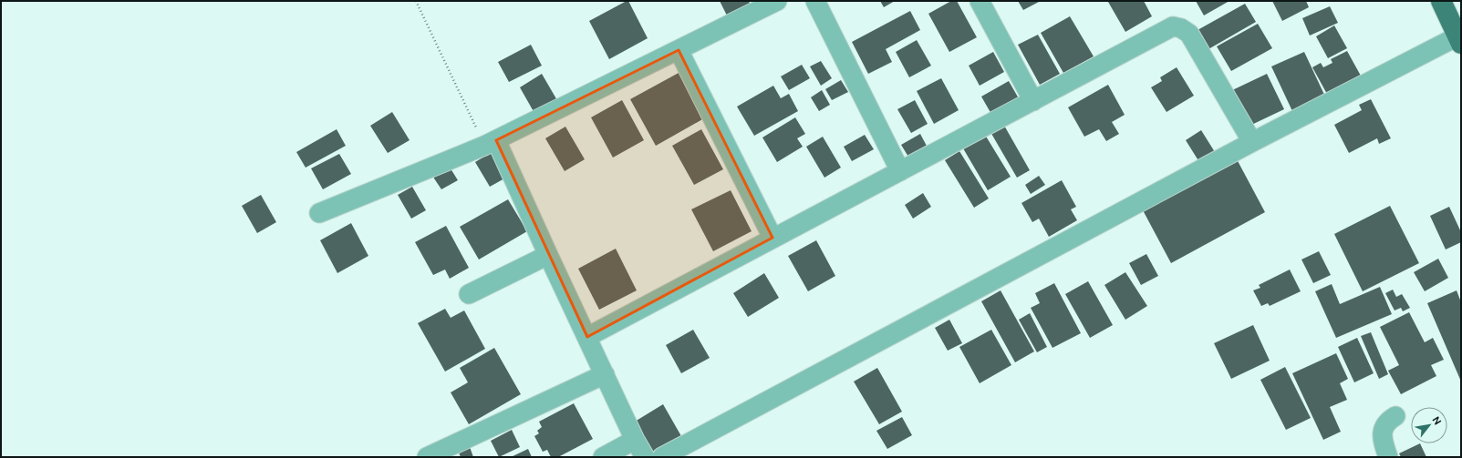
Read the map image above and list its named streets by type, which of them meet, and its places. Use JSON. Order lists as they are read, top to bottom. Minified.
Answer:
{"north":"top right"}
